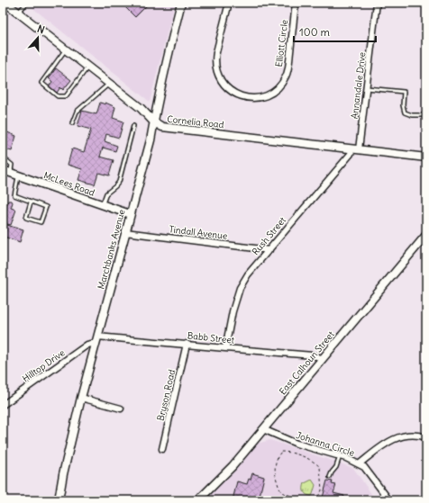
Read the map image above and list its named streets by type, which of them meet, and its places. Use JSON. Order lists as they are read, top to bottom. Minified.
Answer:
{"streets":{"street":["Elliott Circle","Annandale Drive","Cornelia Road","McLees Road","Tindall Avenue","Rush Street","Marchbanks Avenue","Babb Street","East Calhoun Street","Hilltop Drive","Bryson Road","Johanna Circle"]},"crossings":[["Annandale Drive","Cornelia Road"],["Annandale Drive","Rush Street"],["Cornelia Road","Rush Street"],["Cornelia Road","Marchbanks Avenue"],["McLees Road","Marchbanks Avenue"],["Tindall Avenue","Rush Street"],["Tindall Avenue","Marchbanks Avenue"],["Rush Street","Babb Street"],["Marchbanks Avenue","Babb Street"],["Marchbanks Avenue","Hilltop Drive"],["Babb Street","East Calhoun Street"],["Babb Street","Hilltop Drive"],["Babb Street","Bryson Road"],["East Calhoun Street","Johanna Circle"]],"scale_bar":"100 m","north":"top"}
